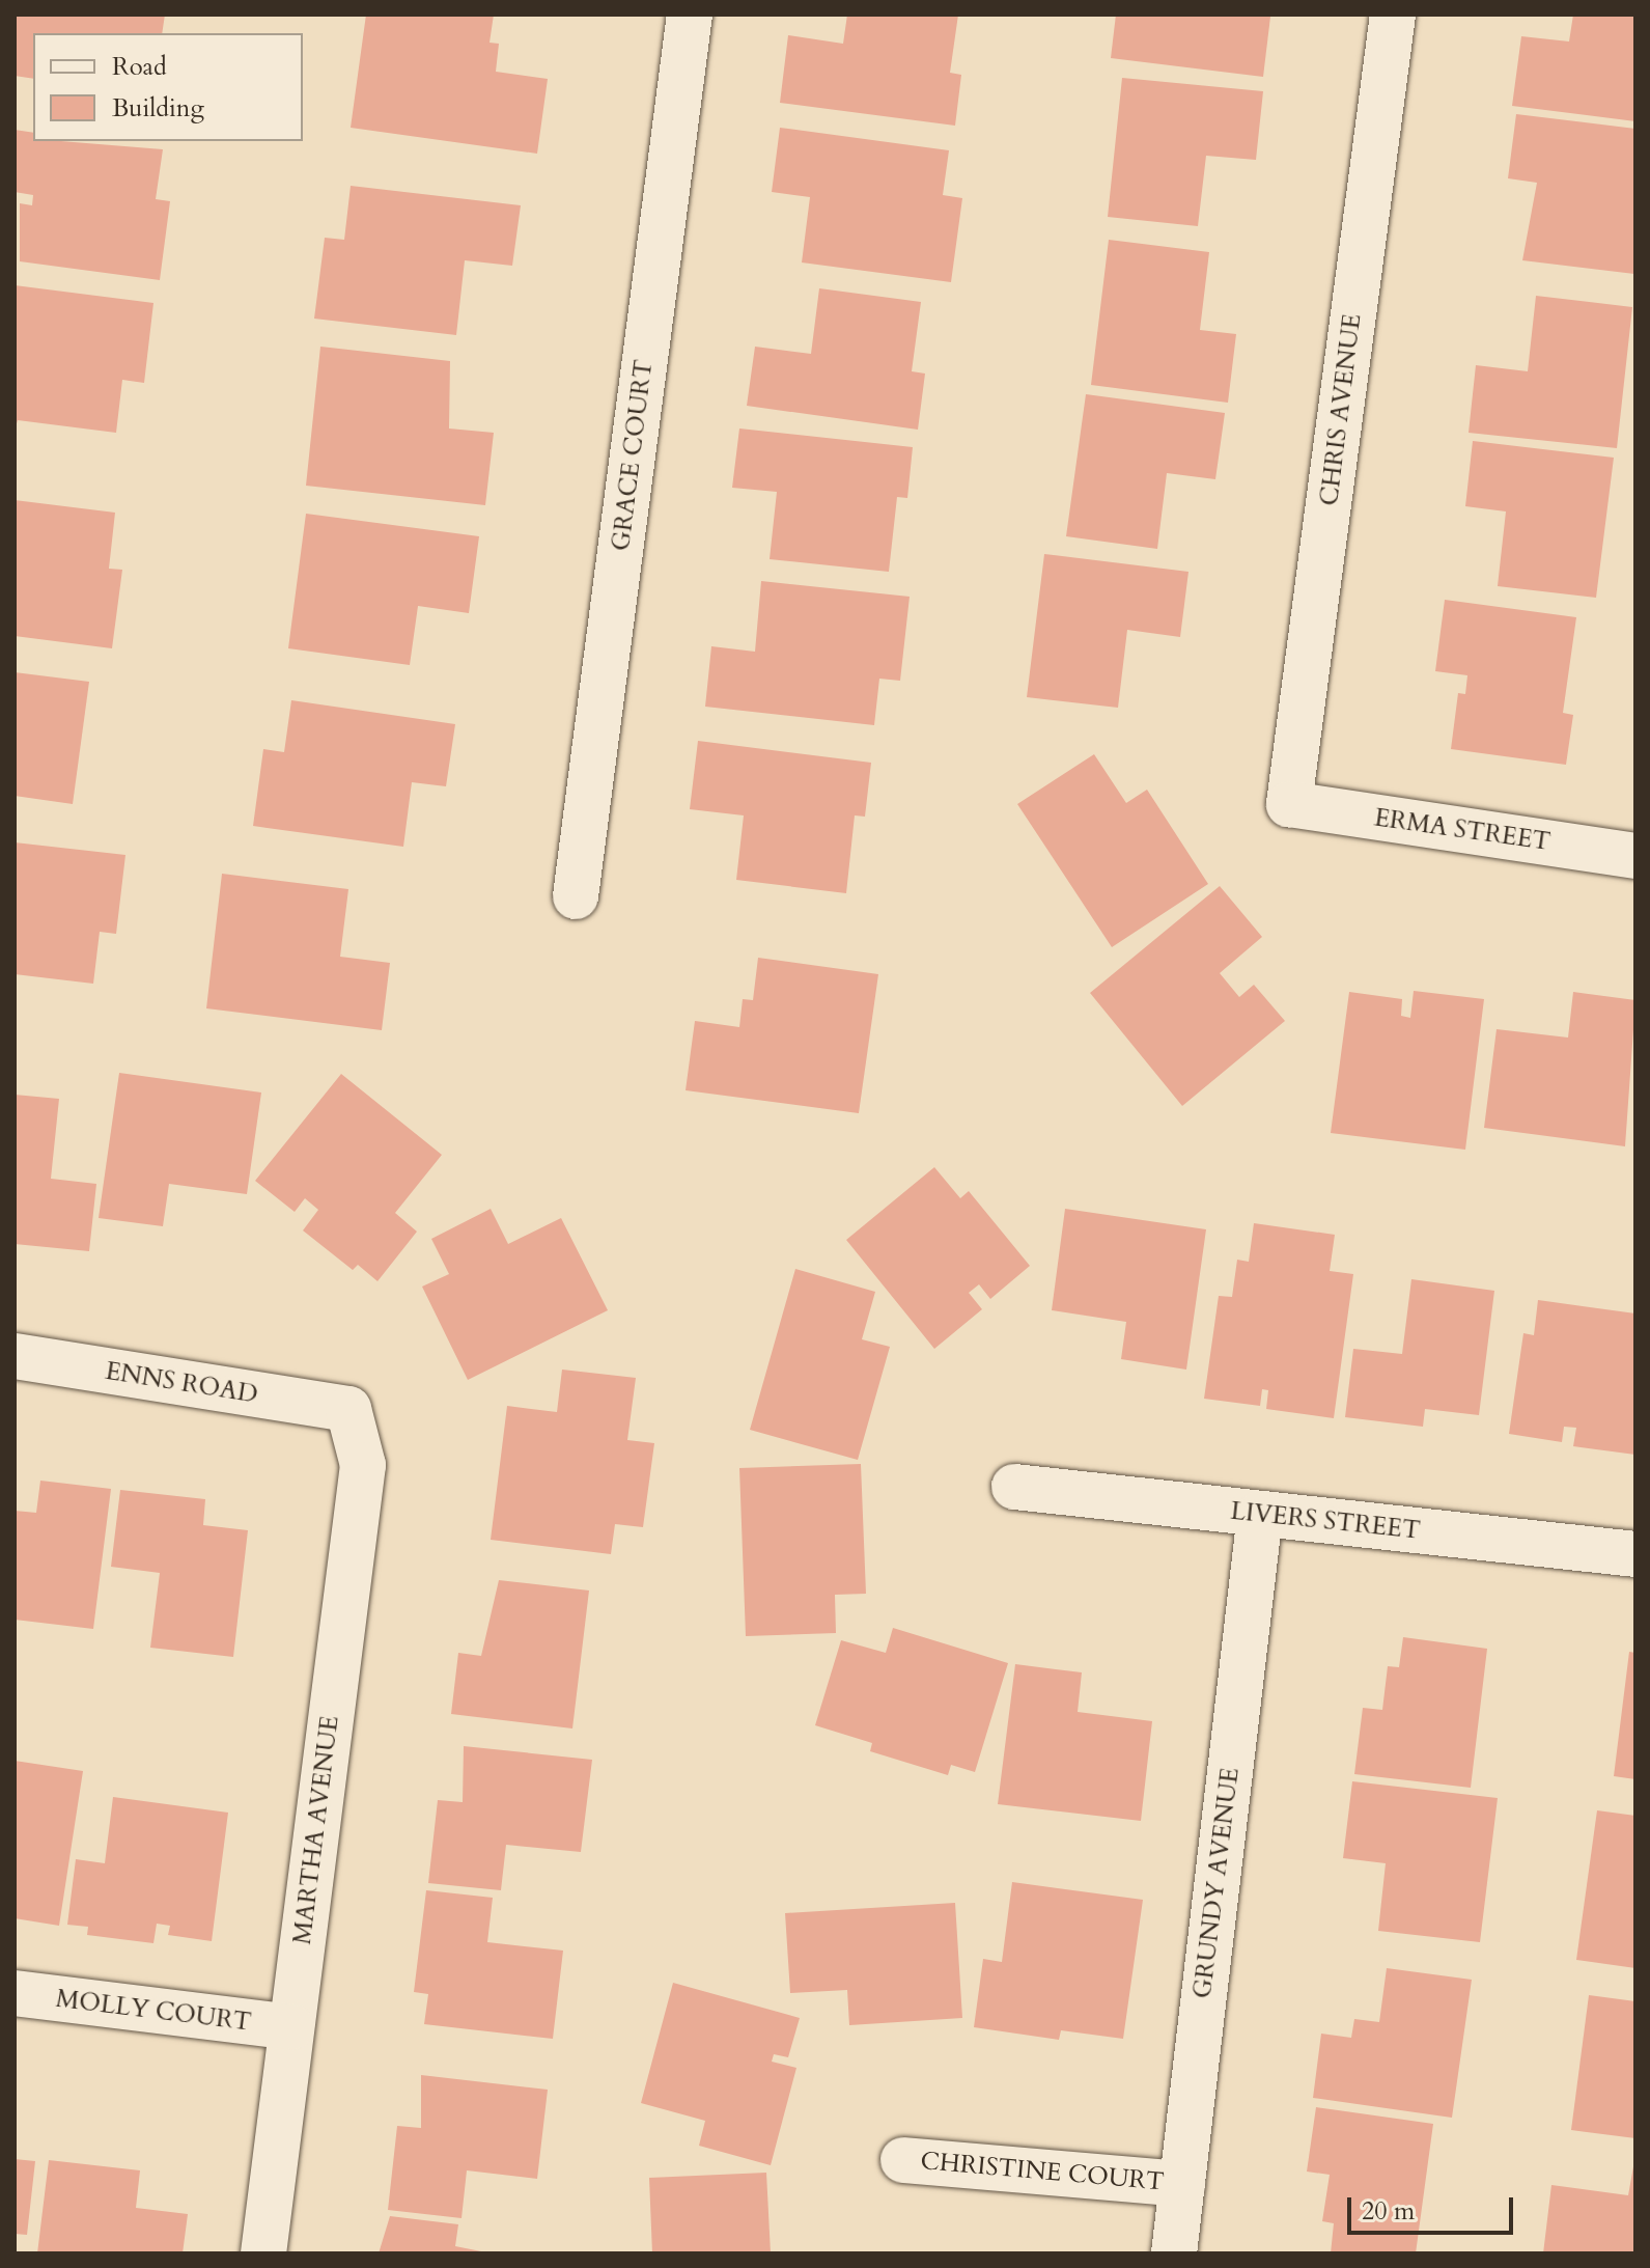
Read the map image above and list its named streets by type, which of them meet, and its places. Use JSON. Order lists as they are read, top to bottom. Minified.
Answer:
{"streets":{"street":["CHRIS AVENUE","GRACE COURT","ERMA STREET","ENNS ROAD","LIVERS STREET","MARTHA AVENUE","GRUNDY AVENUE","MOLLY COURT","CHRISTINE COURT"]},"crossings":[["CHRIS AVENUE","ERMA STREET"],["ENNS ROAD","MARTHA AVENUE"],["LIVERS STREET","GRUNDY AVENUE"],["MARTHA AVENUE","MOLLY COURT"],["GRUNDY AVENUE","CHRISTINE COURT"]],"legend":["Road","Building"],"scale_bar":"20 m"}
